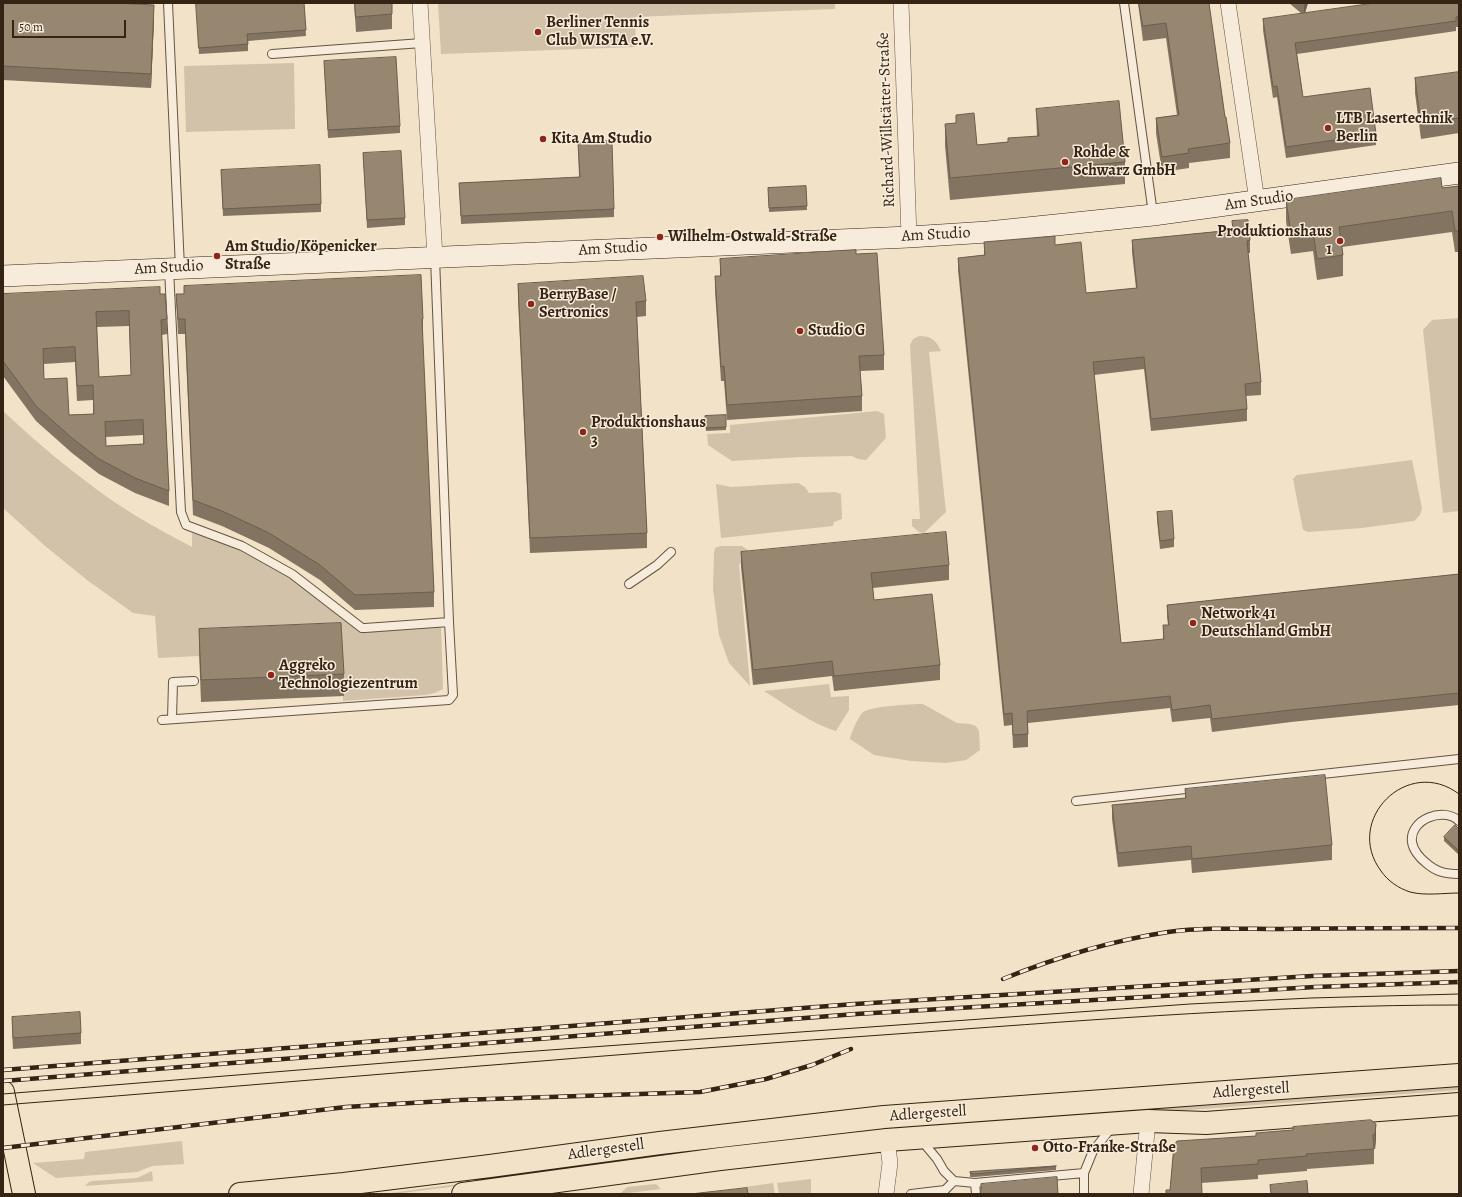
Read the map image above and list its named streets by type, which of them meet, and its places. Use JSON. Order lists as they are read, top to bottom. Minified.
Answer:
{"streets":{"main road":["Adlergestell"],"street":["Richard-Willstätter-Straße","Am Studio"]},"crossings":[["Richard-Willstätter-Straße","Am Studio"]],"places":["Berliner Tennis Club WISTA e.V.","LTB Lasertechnik Berlin","Kita Am Studio","Rohde & Schwarz GmbH","Wilhelm-Ostwald-Straße","Produktionshaus 1","Am Studio/Köpenicker Straße","BerryBase / Sertronics","Studio G","Produktionshaus 3","Network 41 Deutschland GmbH","Aggreko Technologiezentrum","Otto-Franke-Straße"],"scale_bar":"50 m"}
